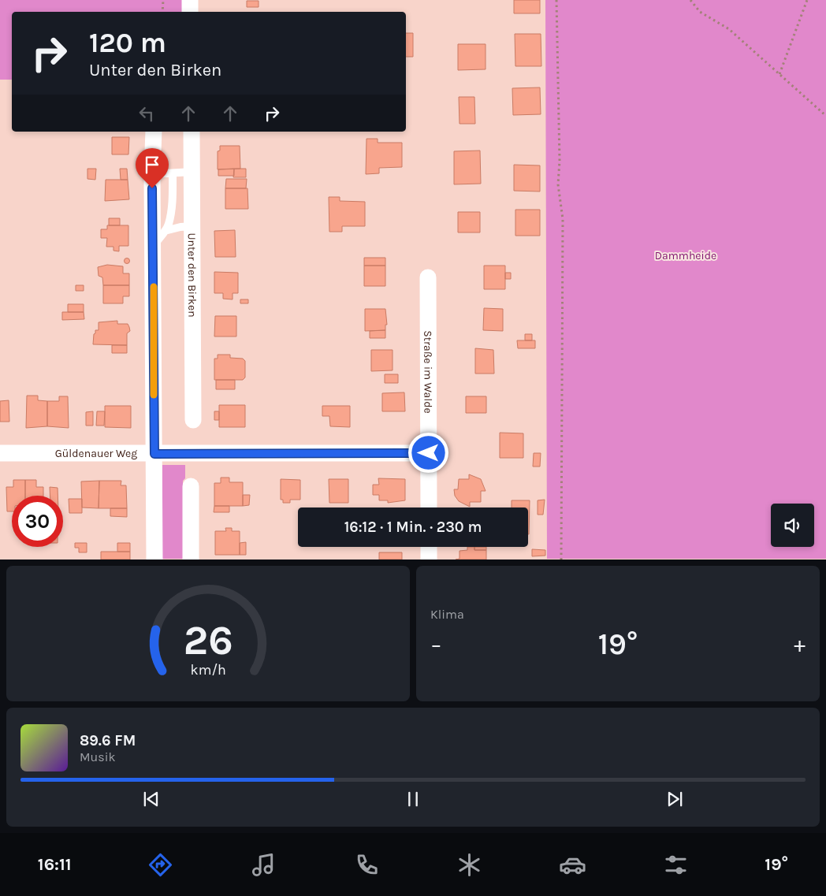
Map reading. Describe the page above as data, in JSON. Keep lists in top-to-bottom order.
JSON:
{
  "streets": {
    "street": ["Unter den Birken", "Straße im Walde", "Güldenauer Weg"]
  },
  "crossings": [
    ["Straße im Walde", "Güldenauer Weg"]
  ],
  "parks": ["Dammheide"],
  "page": {
    "turn": ["120 m", "Unter den Birken"],
    "limit": "30",
    "trip": "16:12 · 1 Min. · 230 m",
    "tile": "Klima",
    "heat": ["−", "19°", "+"],
    "song": ["89.6 FM", "Musik"],
    "tabs": ["16:11", "19°"],
    "gauge": ["26", "km/h"]
  }
}
